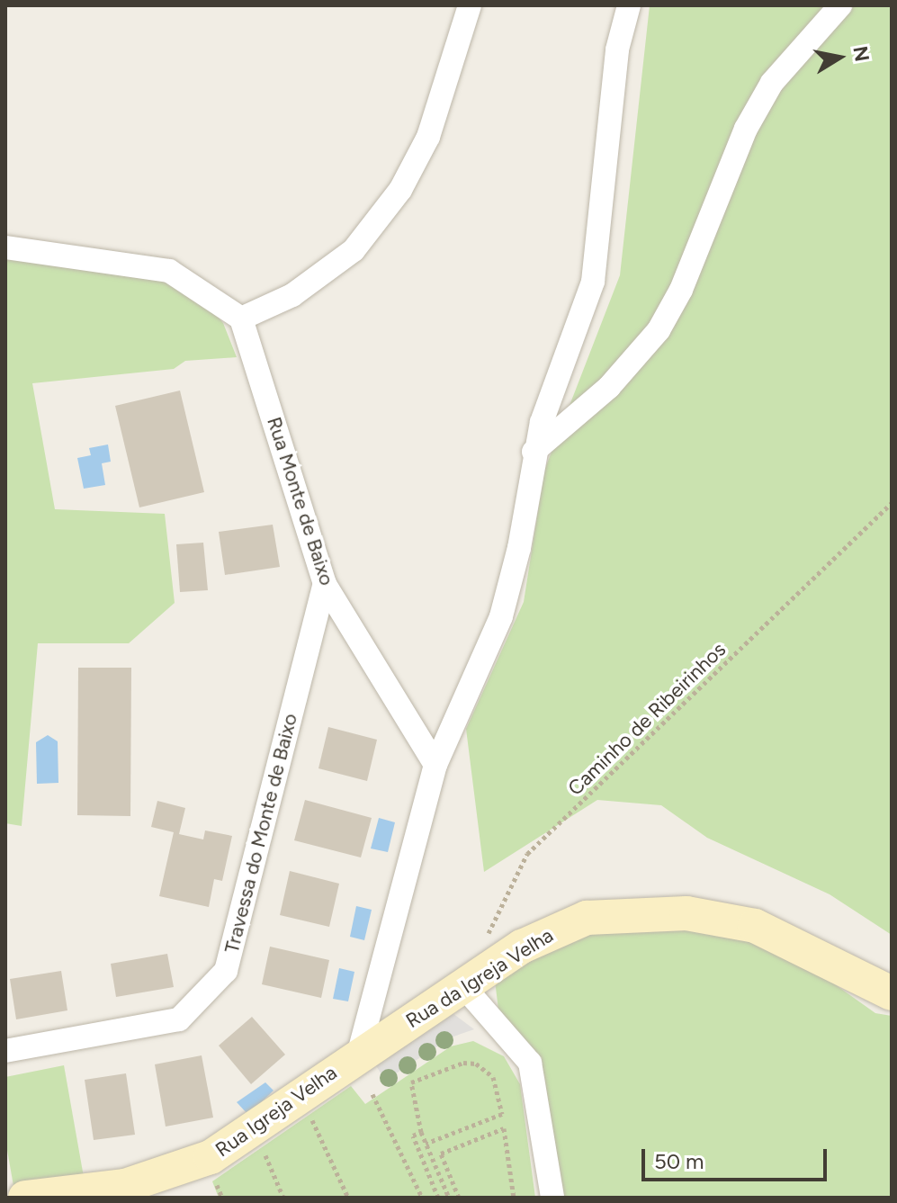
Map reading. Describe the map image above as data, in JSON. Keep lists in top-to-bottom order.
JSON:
{
  "streets": {
    "street": [
      "Rua Monte de Baixo",
      "Travessa do Monte de Baixo",
      "Rua da Igreja Velha",
      "Rua Igreja Velha"
    ],
    "path": ["Caminho de Ribeirinhos"]
  },
  "crossings": [
    ["Rua Monte de Baixo", "Travessa do Monte de Baixo"],
    ["Rua da Igreja Velha", "Rua Igreja Velha"]
  ],
  "scale_bar": "50 m",
  "north": "right"
}
